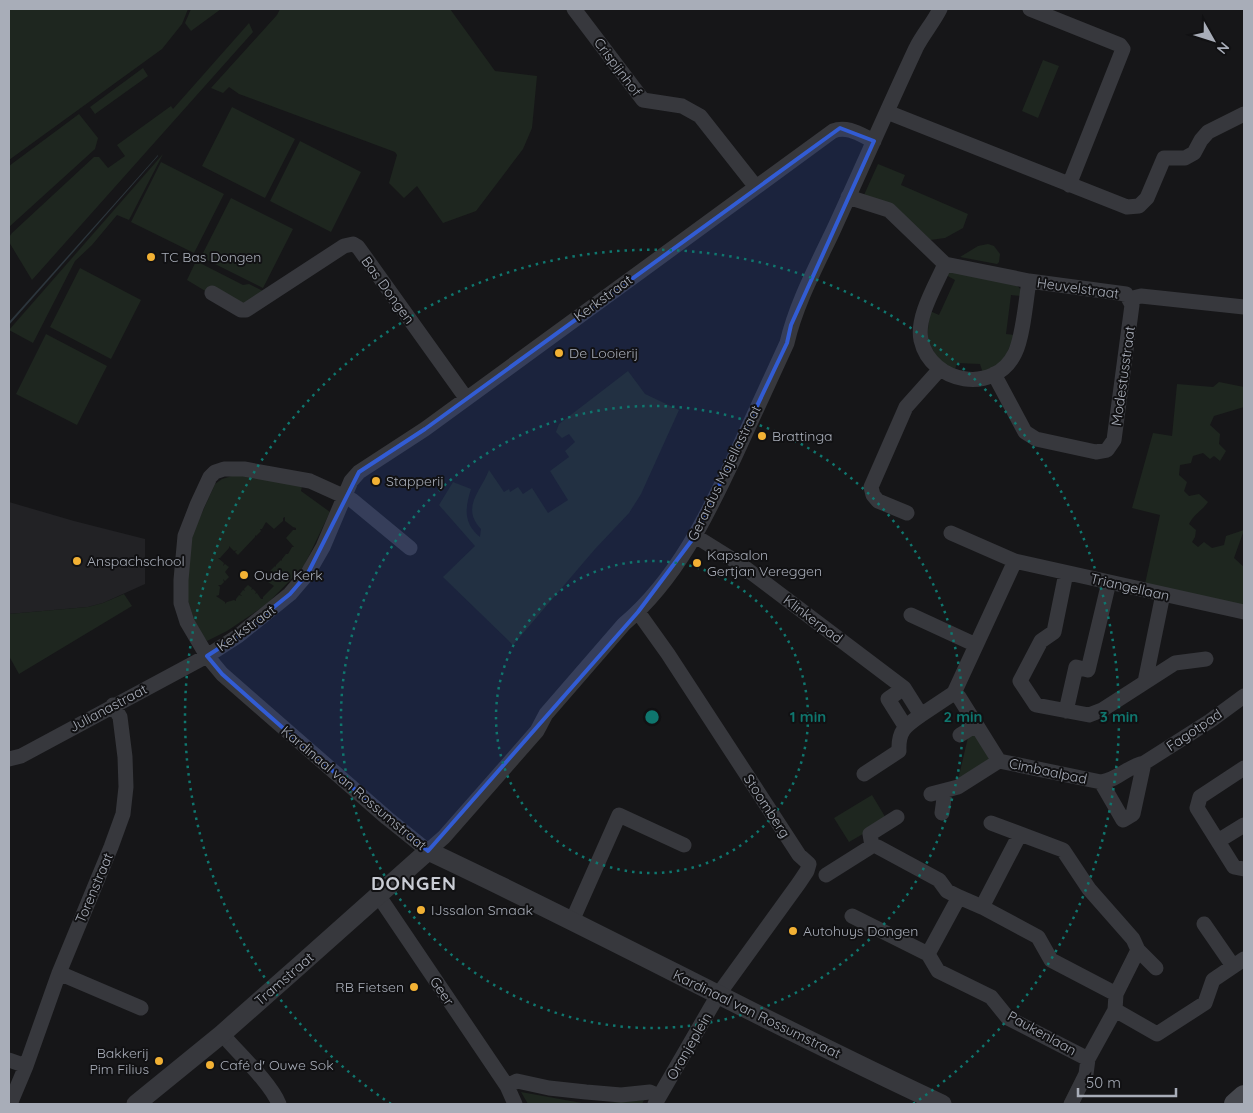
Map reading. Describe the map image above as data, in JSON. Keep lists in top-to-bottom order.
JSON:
{
  "streets": {
    "street": [
      "Crispijnhof",
      "Heuvelstraat",
      "Bas Dongen",
      "Kerkstraat",
      "Modestusstraat",
      "Gerardus Majellastraat",
      "Triangellaan",
      "Klinkerpad",
      "Julianastraat",
      "Fagotpad",
      "Cimbaalpad",
      "Kardinaal van Rossumstraat",
      "Stoomberg",
      "Torenstraat",
      "Tramstraat",
      "Geer",
      "Paukenlaan",
      "Oranjeplein"
    ]
  },
  "crossings": [
    ["Crispijnhof", "Kerkstraat"],
    ["Heuvelstraat", "Modestusstraat"],
    ["Bas Dongen", "Kerkstraat"],
    ["Kerkstraat", "Julianastraat"],
    ["Kerkstraat", "Kardinaal van Rossumstraat"],
    ["Gerardus Majellastraat", "Klinkerpad"],
    ["Gerardus Majellastraat", "Kardinaal van Rossumstraat"],
    ["Gerardus Majellastraat", "Stoomberg"],
    ["Gerardus Majellastraat", "Tramstraat"],
    ["Julianastraat", "Kardinaal van Rossumstraat"],
    ["Julianastraat", "Torenstraat"],
    ["Fagotpad", "Cimbaalpad"],
    ["Kardinaal van Rossumstraat", "Stoomberg"],
    ["Kardinaal van Rossumstraat", "Tramstraat"],
    ["Kardinaal van Rossumstraat", "Oranjeplein"],
    ["Stoomberg", "Oranjeplein"],
    ["Tramstraat", "Geer"],
    ["Geer", "Oranjeplein"]
  ],
  "districts": ["DONGEN"],
  "places": [
    "TC Bas Dongen",
    "De Looierij",
    "Brattinga",
    "Stapperij",
    "Anspachschool",
    "Kapsalon Gertjan Vereggen",
    "Oude Kerk",
    "IJssalon Smaak",
    "Autohuys Dongen",
    "RB Fietsen",
    "Bakkerij Pim Filius",
    "Café d' Ouwe Sok"
  ],
  "scale_bar": "50 m",
  "north": "bottom right",
  "rings": ["1 min", "2 min", "3 min"]
}
